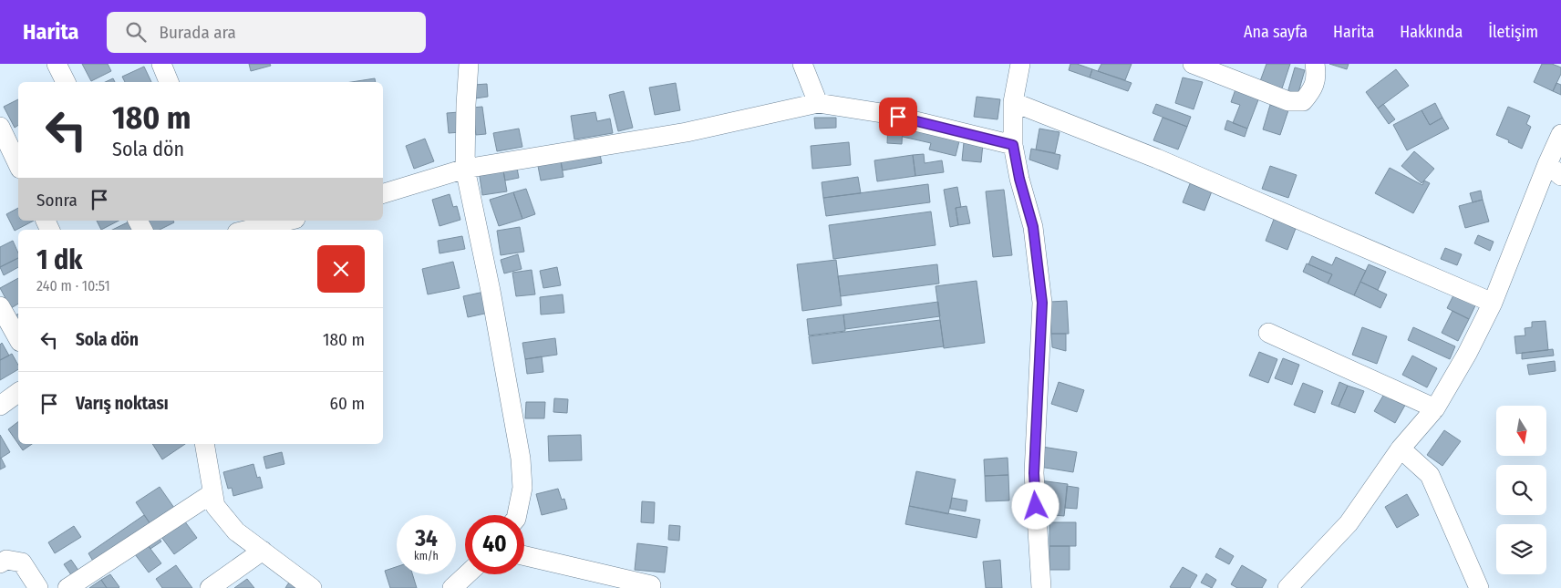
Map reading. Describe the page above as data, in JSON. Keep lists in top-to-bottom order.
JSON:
{
  "north": "bottom",
  "page": {
    "header": "Harita",
    "search": "Burada ara",
    "nav": [
      "Ana sayfa",
      "Harita",
      "Hakkında",
      "İletişim"
    ],
    "turn": ["180 m", "Sola dön"],
    "then": "Sonra",
    "heading": ["1 dk", "240 m · 10:51"],
    "list": [
      {
        "name": "Sola dön",
        "value": "180 m"
      },
      {
        "name": "Varış noktası",
        "value": "60 m"
      }
    ],
    "speed": "34 km/h",
    "limit": "40"
  }
}
